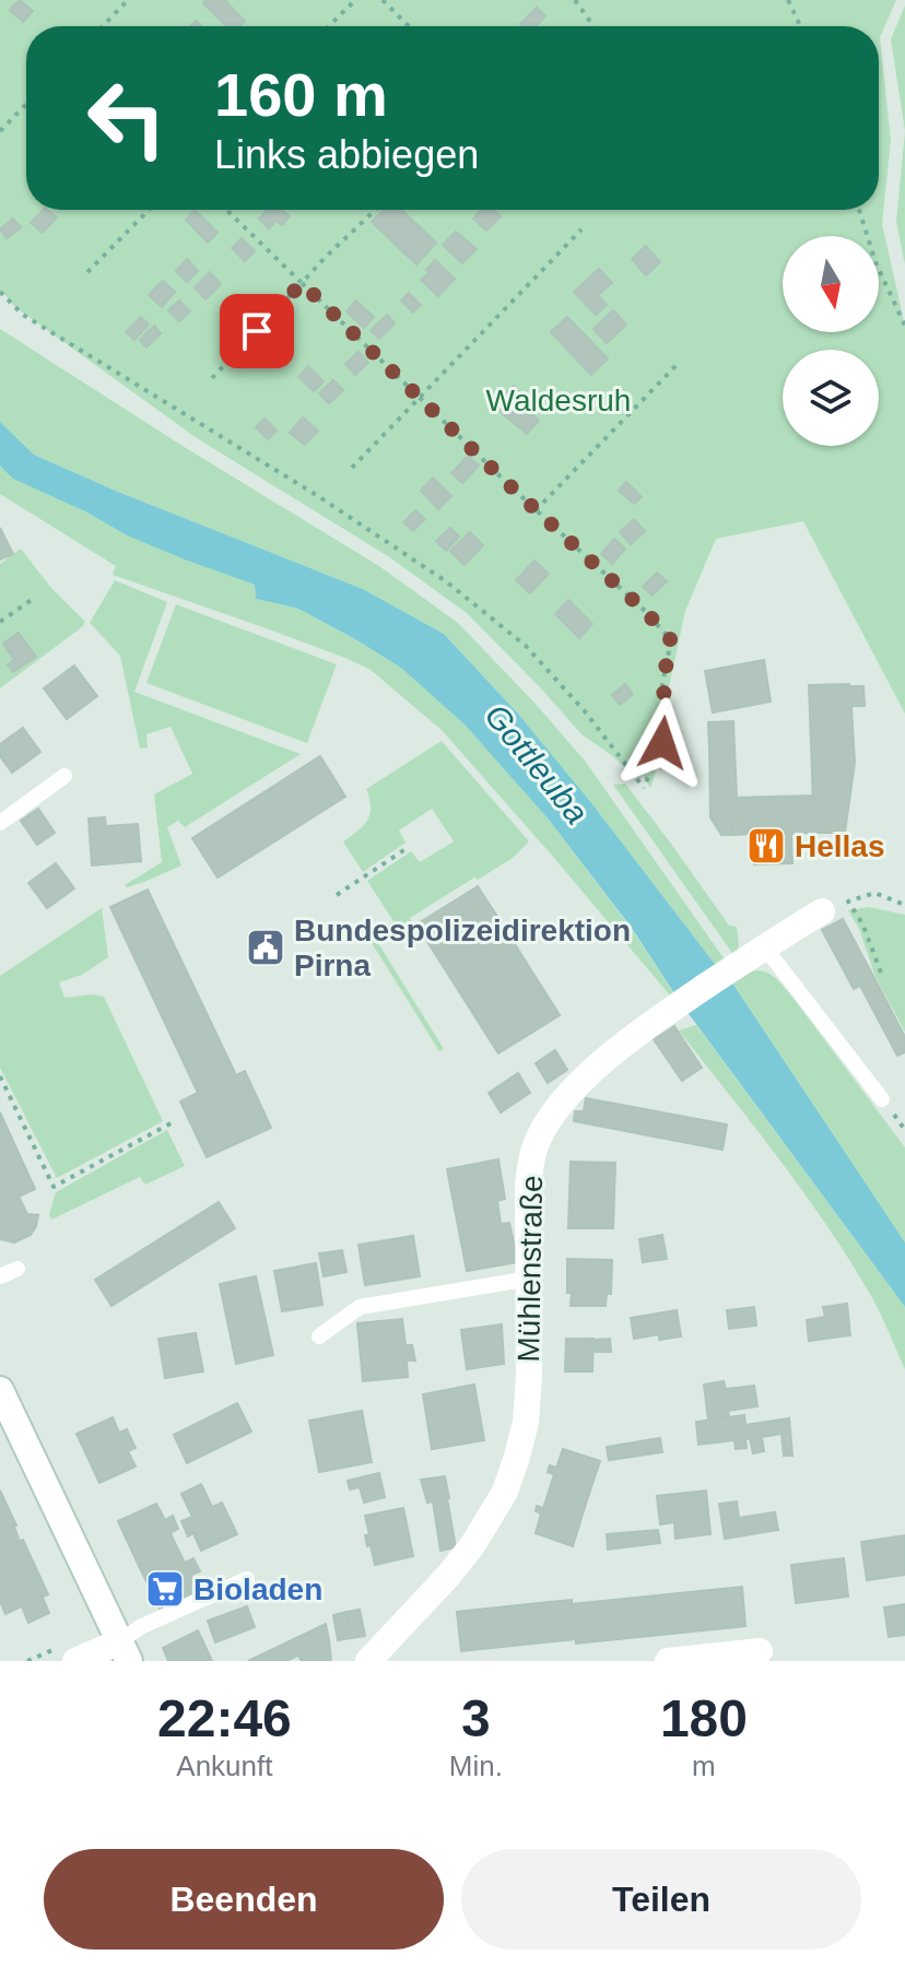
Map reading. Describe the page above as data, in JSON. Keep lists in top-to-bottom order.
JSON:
{
  "streets": {
    "street": ["Mühlenstraße"]
  },
  "water": ["Gottleuba"],
  "parks": ["Waldesruh"],
  "places": {
    "restaurant": ["Hellas"],
    "public building": ["Bundespolizeidirektion Pirna"],
    "supermarket": ["Bioladen"]
  },
  "north": "bottom",
  "page": {
    "turn": ["160 m", "Links abbiegen"],
    "eta": [
      "22:46",
      "Ankunft",
      "3",
      "Min.",
      "180",
      "m"
    ],
    "buttons": ["Beenden", "Teilen"]
  }
}
